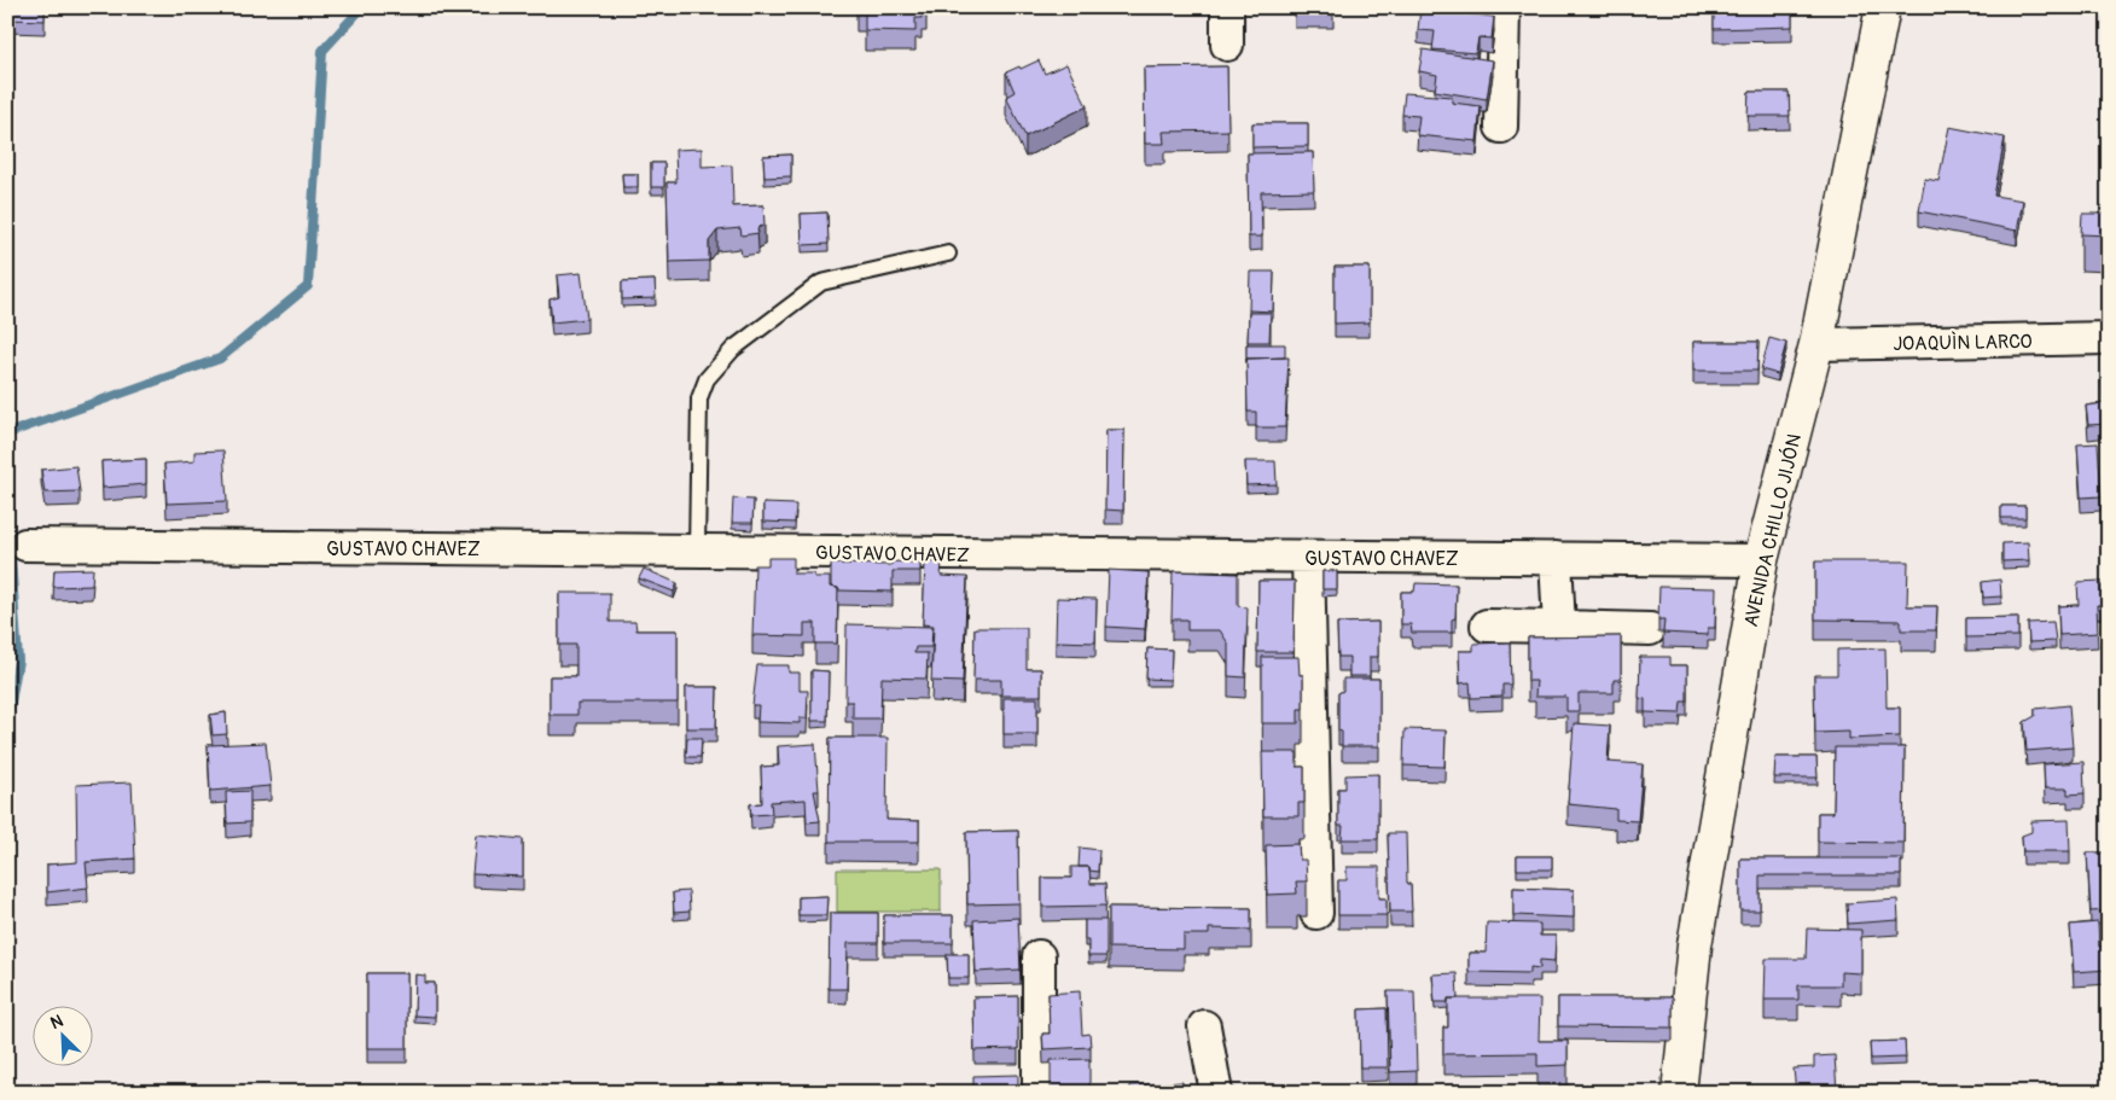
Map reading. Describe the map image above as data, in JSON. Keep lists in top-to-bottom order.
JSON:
{
  "streets": {
    "street": ["JOAQUÌN LARCO", "AVENIDA CHILLO JIJÓN", "GUSTAVO CHAVEZ"]
  },
  "crossings": [
    ["JOAQUÌN LARCO", "AVENIDA CHILLO JIJÓN"],
    ["AVENIDA CHILLO JIJÓN", "GUSTAVO CHAVEZ"]
  ],
  "north": "top left"
}
